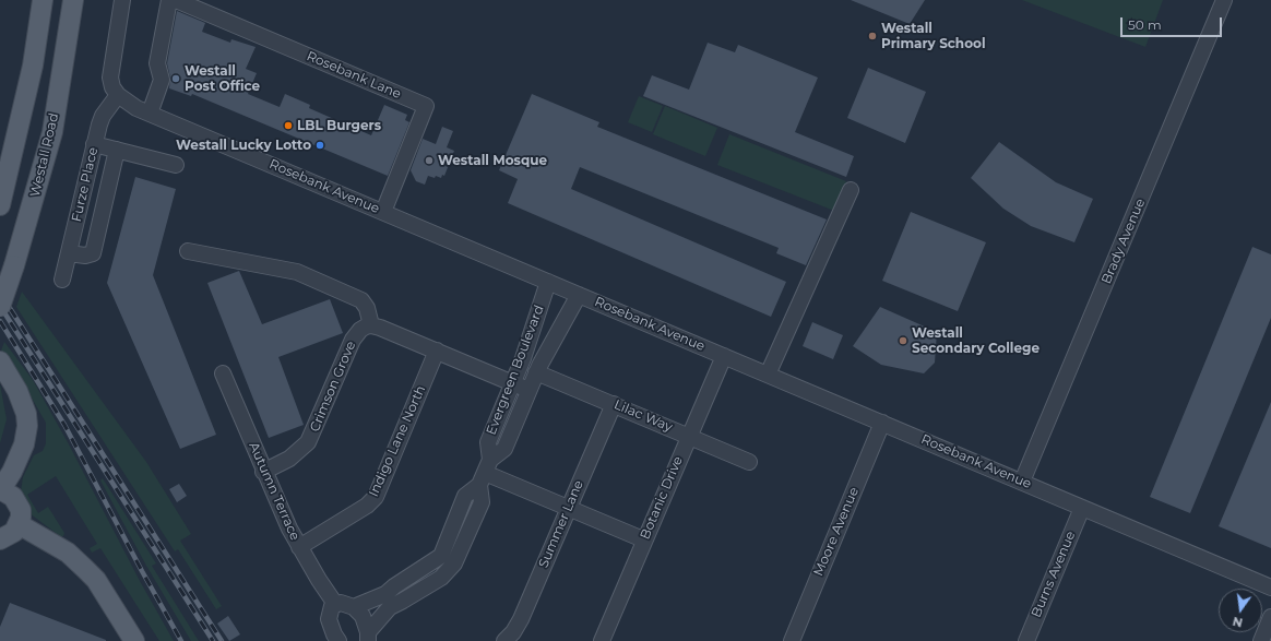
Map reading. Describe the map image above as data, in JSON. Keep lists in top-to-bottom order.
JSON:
{
  "streets": {
    "main road": ["Westall Road"],
    "street": [
      "Rosebank Lane",
      "Furze Place",
      "Rosebank Avenue",
      "Brady Avenue",
      "Evergreen Boulevard",
      "Crimson Grove",
      "Lilac Way",
      "Indigo Lane North",
      "Autumn Terrace",
      "Botanic Drive",
      "Summer Lane",
      "Moore Avenue",
      "Burns Avenue"
    ]
  },
  "crossings": [
    ["Rosebank Lane", "Rosebank Avenue"],
    ["Furze Place", "Rosebank Avenue"],
    ["Rosebank Avenue", "Brady Avenue"],
    ["Rosebank Avenue", "Evergreen Boulevard"],
    ["Rosebank Avenue", "Botanic Drive"],
    ["Rosebank Avenue", "Moore Avenue"],
    ["Rosebank Avenue", "Burns Avenue"],
    ["Evergreen Boulevard", "Lilac Way"],
    ["Crimson Grove", "Autumn Terrace"],
    ["Lilac Way", "Botanic Drive"],
    ["Lilac Way", "Summer Lane"],
    ["Indigo Lane North", "Autumn Terrace"]
  ],
  "places": [
    "Westall Primary School",
    "Westall Post Office",
    "LBL Burgers",
    "Westall Lucky Lotto",
    "Westall Mosque",
    "Westall Secondary College"
  ],
  "scale_bar": "50 m",
  "north": "bottom"
}
